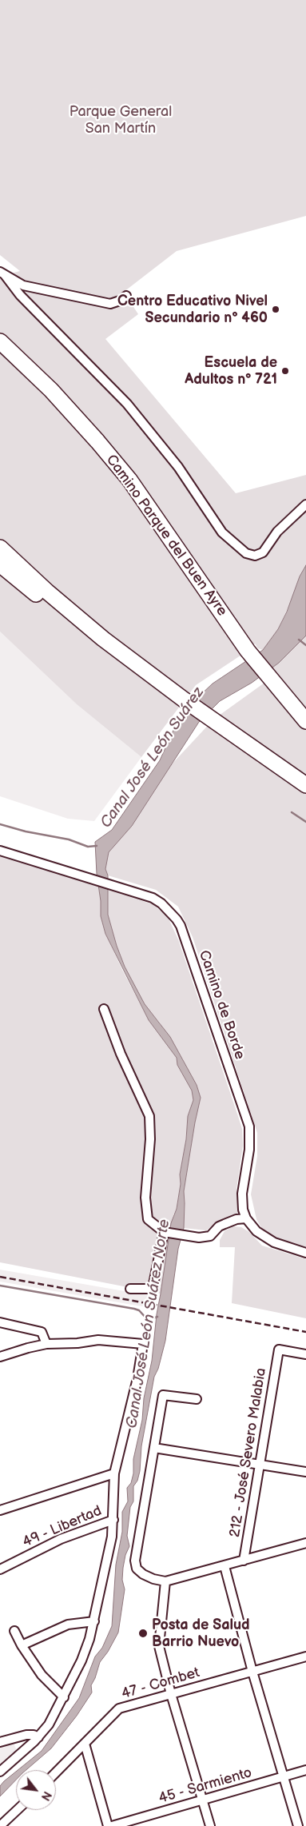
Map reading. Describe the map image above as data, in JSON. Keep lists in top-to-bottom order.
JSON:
{
  "streets": {
    "highway": ["Camino Parque del Buen Ayre"],
    "street": [
      "Camino de Borde",
      "212 - José Severo Malabia",
      "49 - Libertad",
      "47 - Combet",
      "45 - Sarmiento"
    ]
  },
  "water": ["Canal José León Suárez", "Canal José León Suárez Norte"],
  "parks": ["Parque General San Martín"],
  "places": ["Centro Educativo Nivel Secundario nº 460", "Escuela de Adultos nº 721", "Posta de Salud Barrio Nuevo"],
  "north": "bottom right"
}
